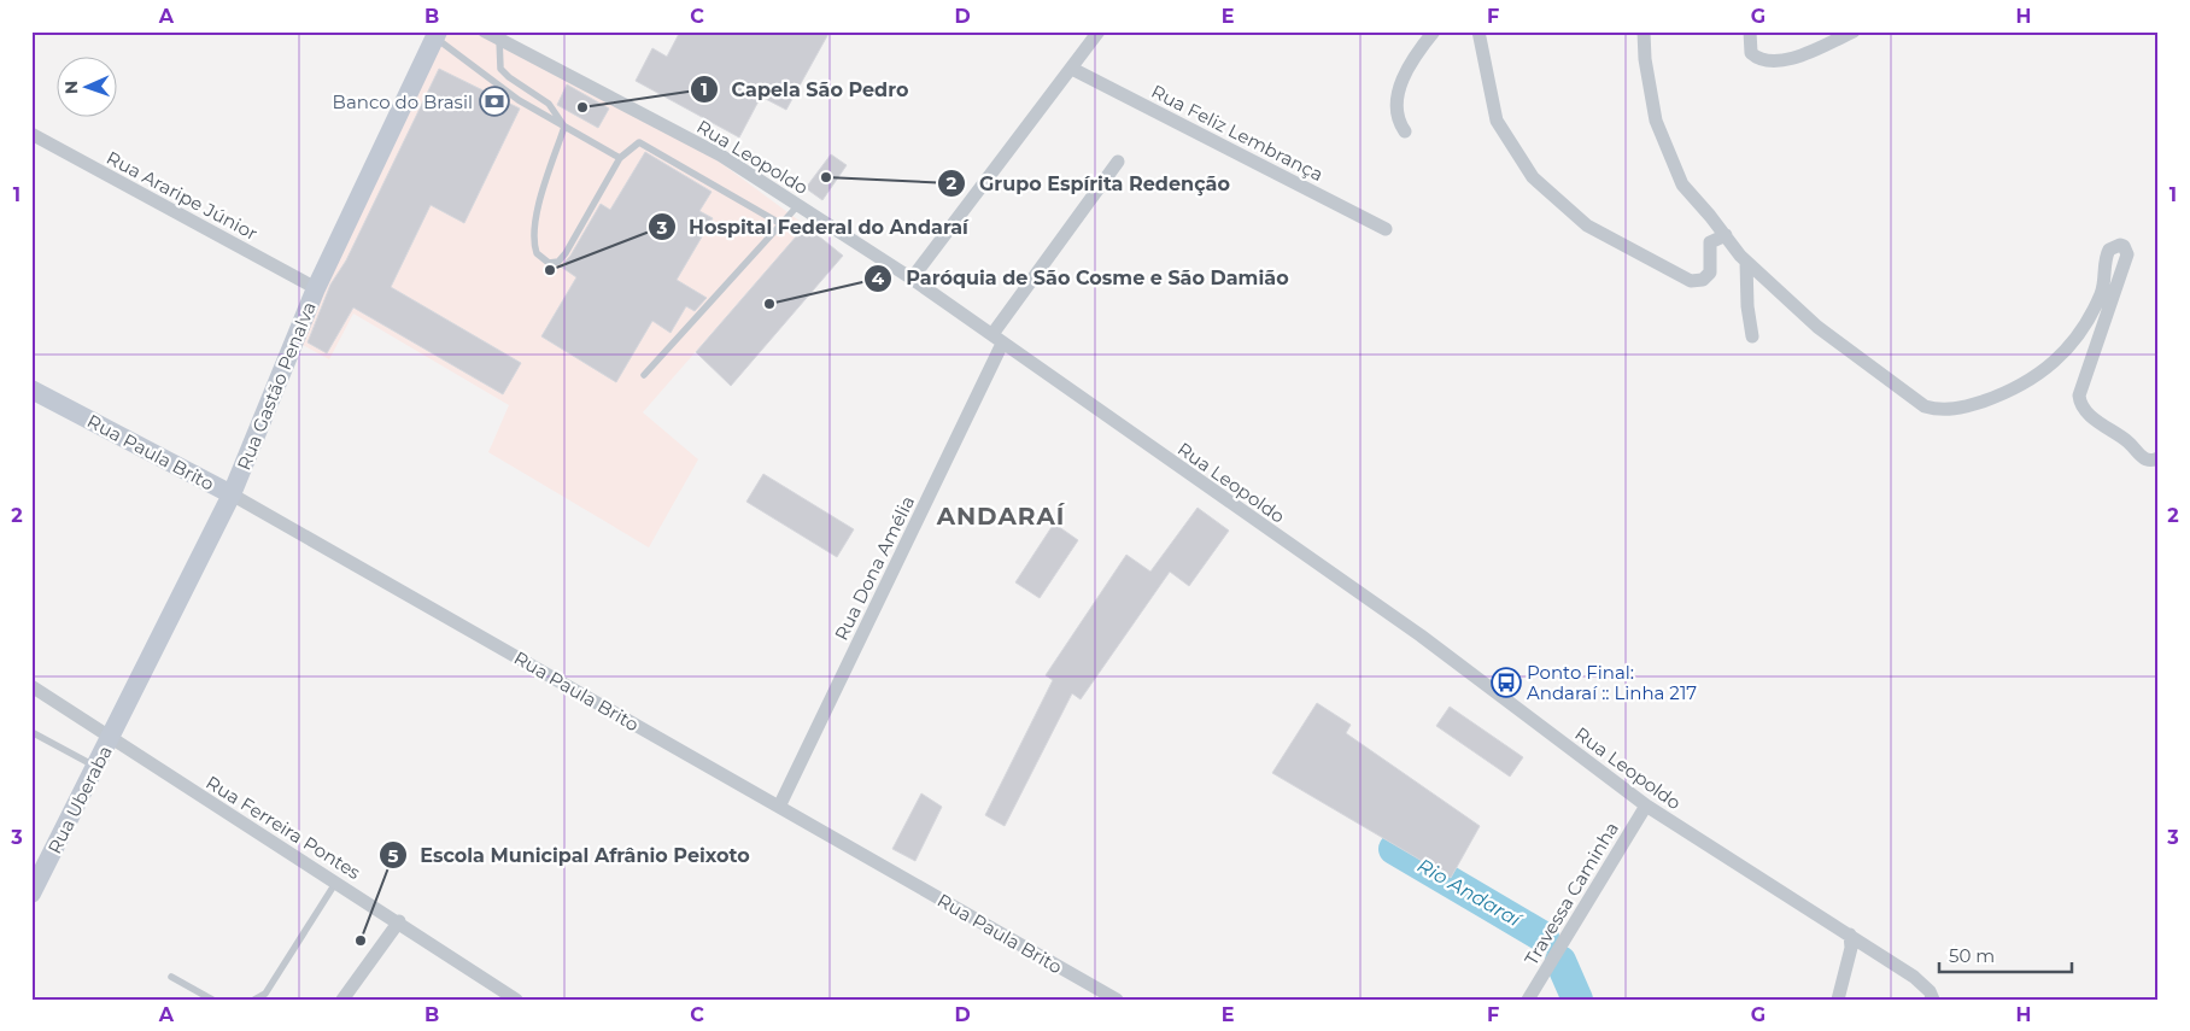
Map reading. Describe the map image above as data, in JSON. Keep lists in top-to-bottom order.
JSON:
{
  "streets": {
    "main road": ["Rua Gastão Penalva", "Rua Paula Brito", "Rua Uberaba"],
    "street": [
      "Rua Feliz Lembrança",
      "Rua Leopoldo",
      "Rua Araripe Júnior",
      "Rua Dona Amélia",
      "Rua Ferreira Pontes",
      "Travessa Caminha"
    ]
  },
  "crossings": [
    ["Rua Leopoldo", "Rua Dona Amélia"],
    ["Rua Leopoldo", "Travessa Caminha"],
    ["Rua Araripe Júnior", "Rua Gastão Penalva"],
    ["Rua Gastão Penalva", "Rua Paula Brito"],
    ["Rua Gastão Penalva", "Rua Uberaba"],
    ["Rua Gastão Penalva", "Rua Ferreira Pontes"],
    ["Rua Paula Brito", "Rua Dona Amélia"],
    ["Rua Uberaba", "Rua Ferreira Pontes"]
  ],
  "districts": ["ANDARAÍ"],
  "water": ["Rio Andaraí"],
  "places": {
    "bank": ["Banco do Brasil"],
    "other": [
      "Capela São Pedro",
      "Grupo Espírita Redenção",
      "Hospital Federal do Andaraí",
      "Paróquia de São Cosme e São Damião",
      "Escola Municipal Afrânio Peixoto"
    ],
    "bus stop": ["Ponto Final: Andaraí :: Linha 217"]
  },
  "scale_bar": "50 m",
  "north": "left",
  "grid": {
    "columns": [
      "A",
      "B",
      "C",
      "D",
      "E",
      "F",
      "G",
      "H"
    ],
    "rows": ["1", "2", "3"]
  }
}
